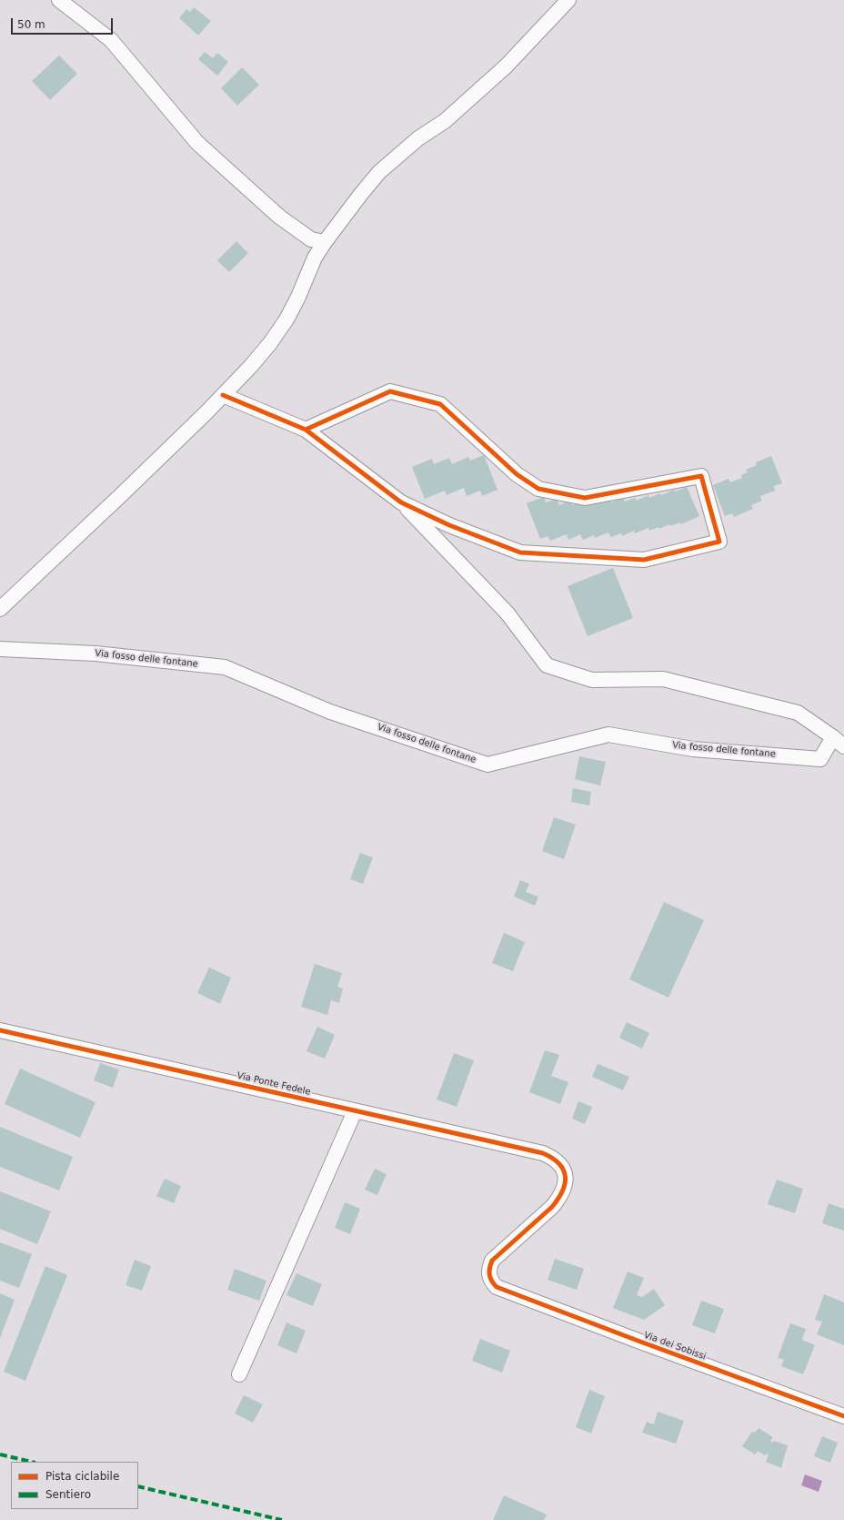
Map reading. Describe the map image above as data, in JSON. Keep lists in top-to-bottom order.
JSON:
{
  "streets": {
    "street": ["Via fosso delle fontane", "Via Ponte Fedele", "Via dei Sobissi"]
  },
  "crossings": [
    ["Via Ponte Fedele", "Via dei Sobissi"]
  ],
  "legend": ["Pista ciclabile", "Sentiero"],
  "scale_bar": "50 m"
}
